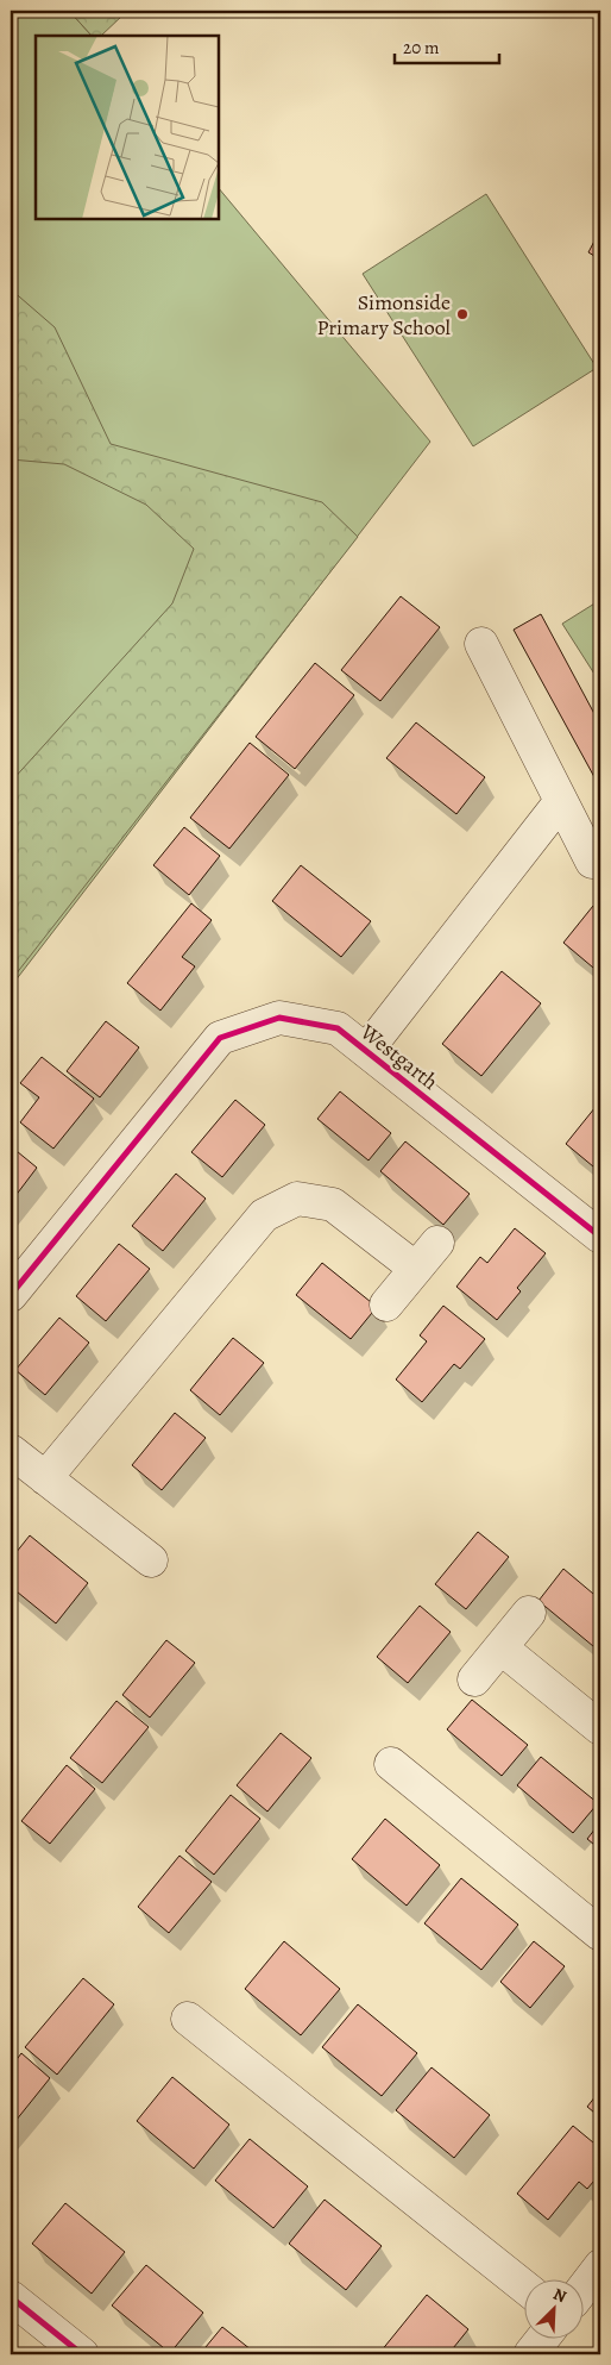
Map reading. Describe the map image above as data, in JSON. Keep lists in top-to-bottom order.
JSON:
{
  "streets": {
    "street": ["Westgarth"]
  },
  "places": ["Simonside Primary School"],
  "scale_bar": "20 m",
  "north": "top right"
}
